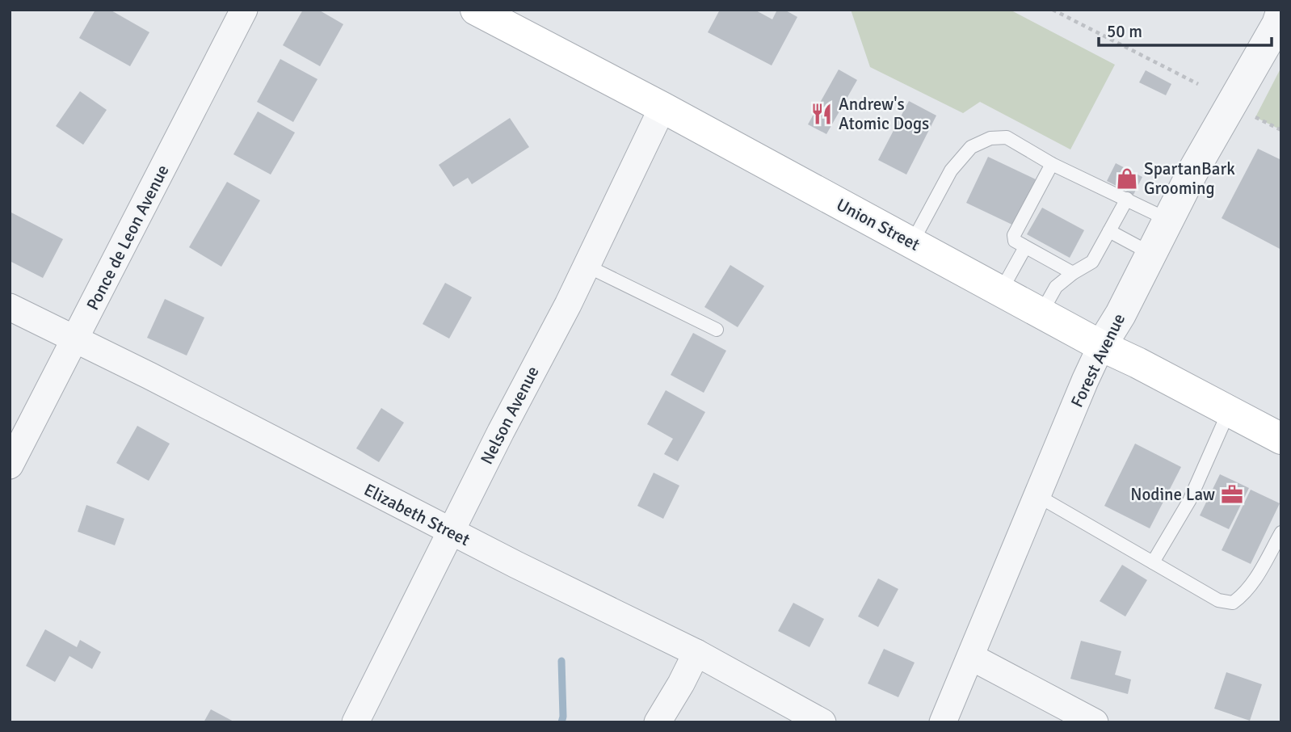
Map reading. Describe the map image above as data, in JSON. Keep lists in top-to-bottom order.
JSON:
{
  "streets": {
    "main road": ["Union Street"],
    "street": [
      "Ponce de Leon Avenue",
      "Forest Avenue",
      "Nelson Avenue",
      "Elizabeth Street"
    ]
  },
  "crossings": [
    ["Union Street", "Forest Avenue"],
    ["Union Street", "Nelson Avenue"],
    ["Ponce de Leon Avenue", "Elizabeth Street"],
    ["Nelson Avenue", "Elizabeth Street"]
  ],
  "places": {
    "restaurant": ["Andrew's Atomic Dogs"],
    "shop": ["SpartanBark Grooming"],
    "office": ["Nodine Law"]
  },
  "scale_bar": "50 m"
}
